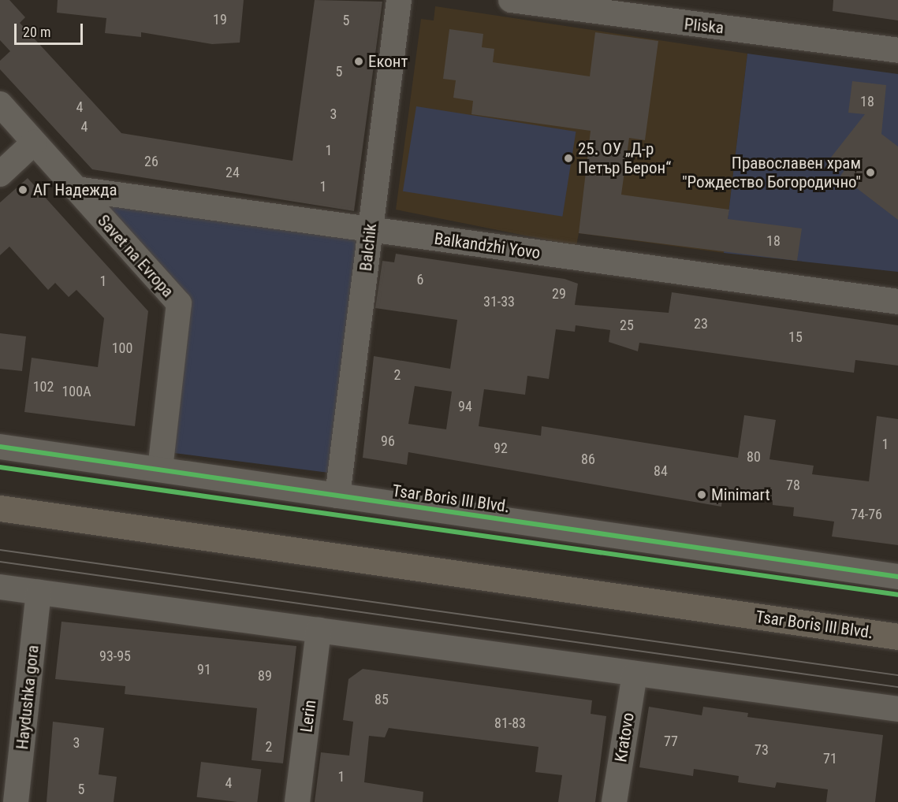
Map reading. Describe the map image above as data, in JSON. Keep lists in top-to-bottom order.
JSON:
{
  "streets": {
    "main road": ["Tsar Boris III Blvd."],
    "street": [
      "Pliska",
      "Balkandzhi Yovo",
      "Balchik",
      "Savet na Evropa",
      "Haydushka gora",
      "Lerin",
      "Kratovo"
    ]
  },
  "crossings": [
    ["Balkandzhi Yovo", "Balchik"],
    ["Balkandzhi Yovo", "Savet na Evropa"],
    ["Balchik", "Tsar Boris III Blvd."],
    ["Savet na Evropa", "Tsar Boris III Blvd."]
  ],
  "places": [
    "Еконт",
    "25. ОУ „Д-р Петър Берон“",
    "Православен храм \"Рождество Богородично\"",
    "АГ Надежда",
    "Minimart"
  ],
  "house_numbers": [
    "19",
    "5",
    "5",
    "18",
    "4",
    "3",
    "4",
    "1",
    "26",
    "24",
    "1",
    "18",
    "6",
    "1",
    "29",
    "31-33",
    "23",
    "25",
    "15",
    "100",
    "2",
    "102",
    "100А",
    "94",
    "96",
    "1",
    "92",
    "80",
    "86",
    "84",
    "78",
    "74-76",
    "93-95",
    "91",
    "89",
    "85",
    "81-83",
    "77",
    "3",
    "2",
    "73",
    "71",
    "1",
    "4",
    "5"
  ],
  "scale_bar": "20 m"
}
